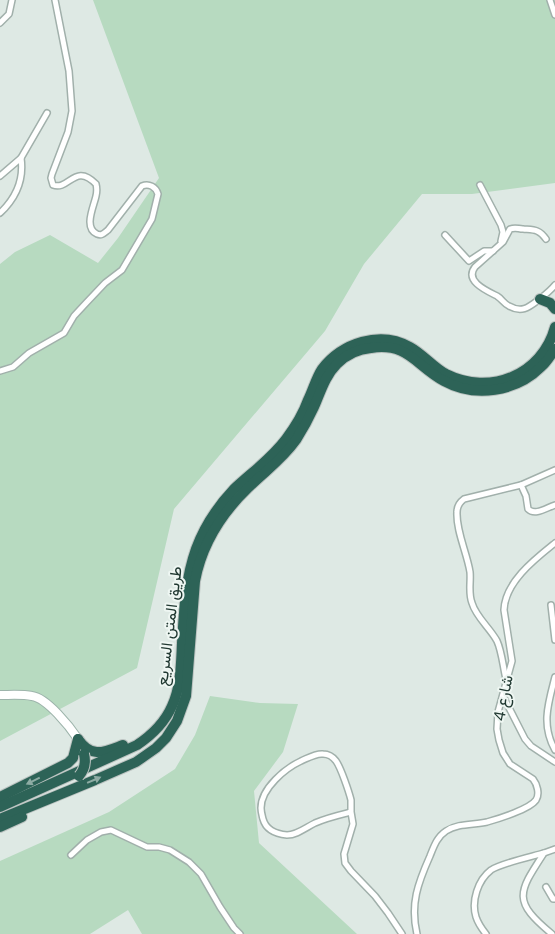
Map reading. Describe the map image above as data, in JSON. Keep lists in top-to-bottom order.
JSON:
{
  "streets": {
    "highway": ["طريق المتن السريع"],
    "street": ["شارع 4"]
  },
  "one_way": ["طريق المتن السريع"]
}
